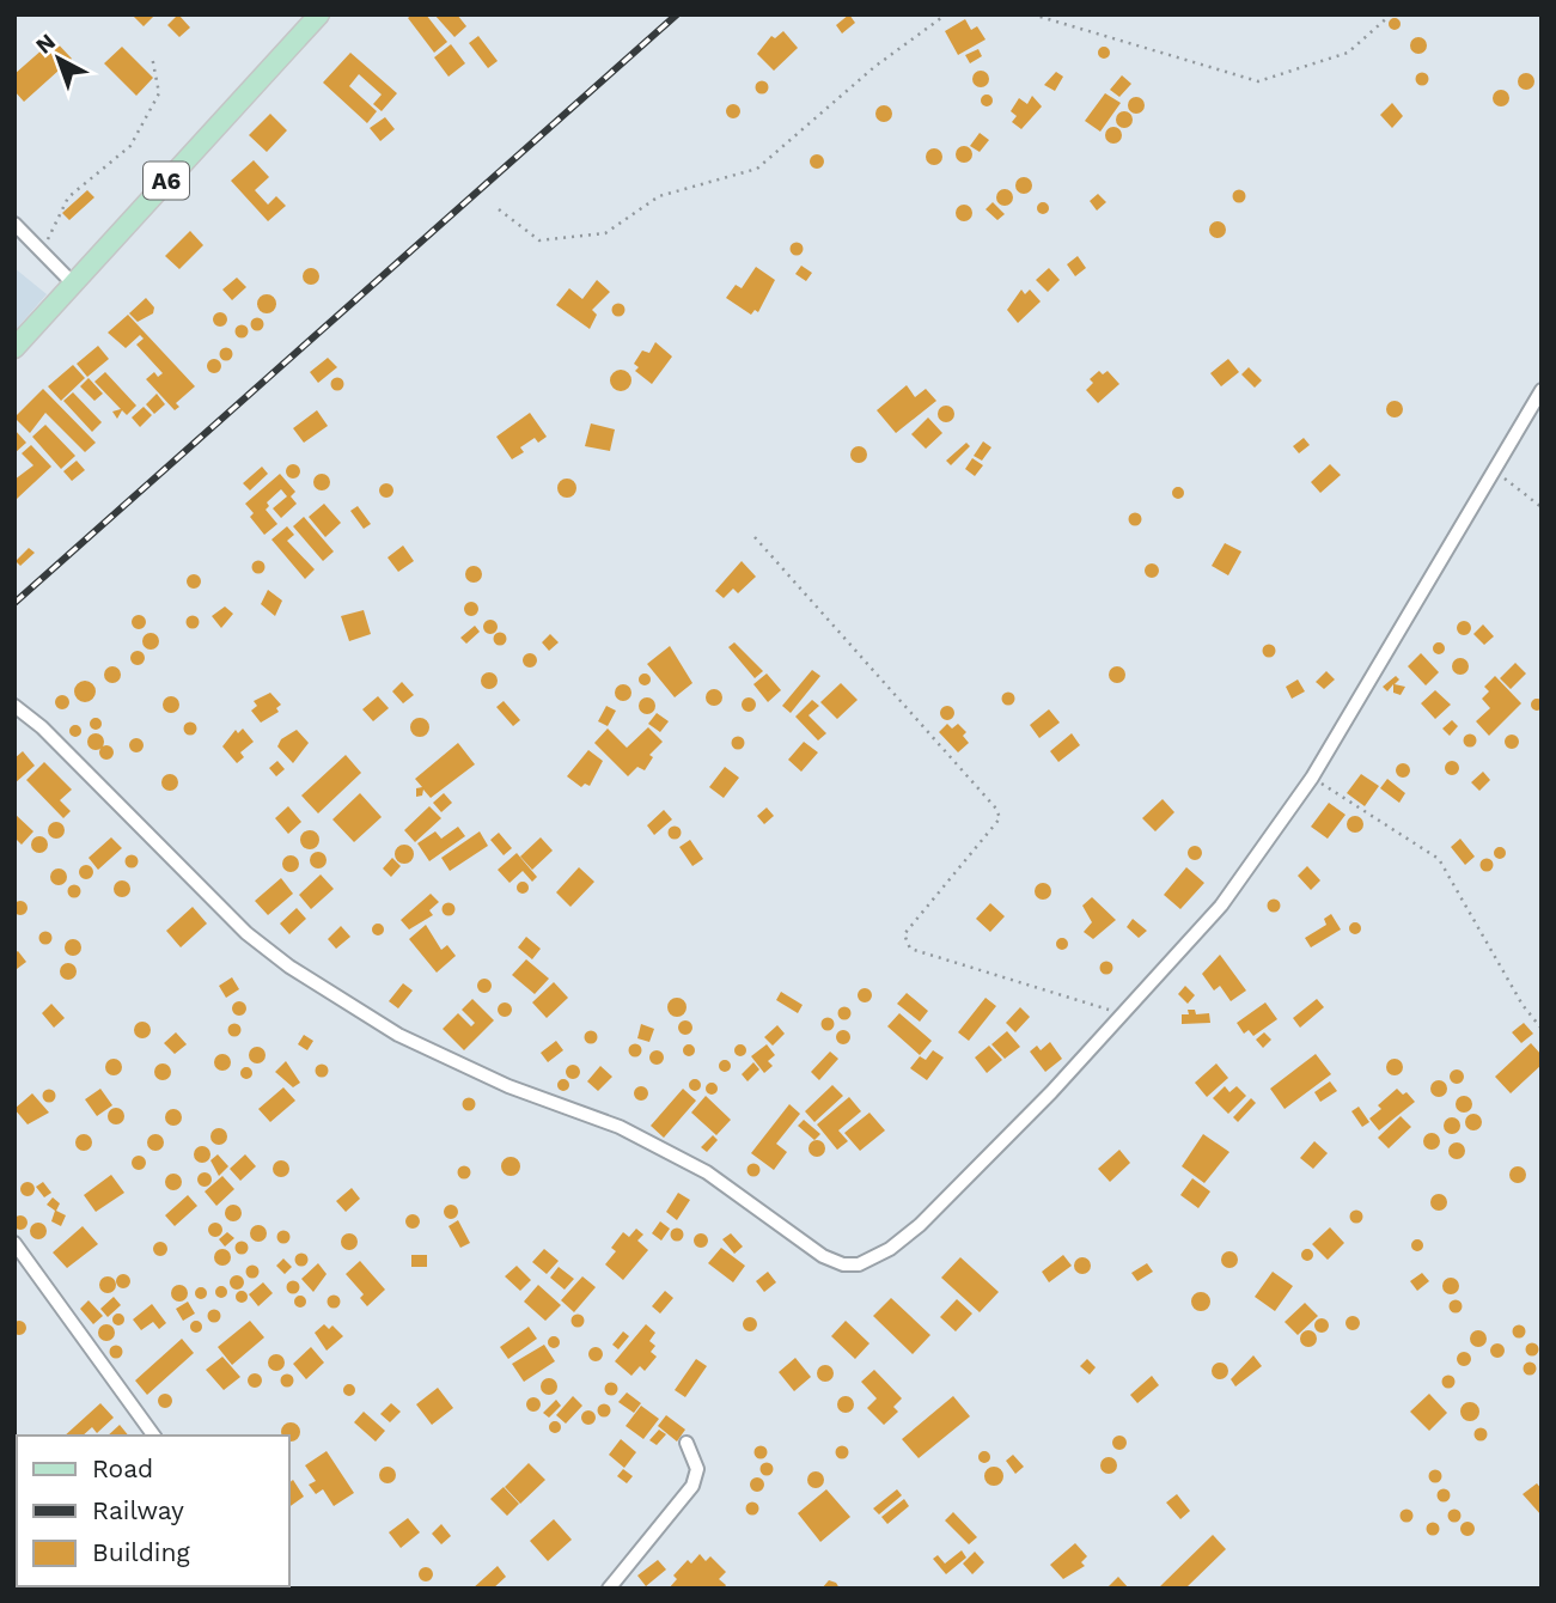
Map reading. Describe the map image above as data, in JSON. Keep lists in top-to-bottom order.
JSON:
{
  "streets": {
    "main road": ["A6"]
  },
  "legend": ["Road", "Railway", "Building"],
  "north": "top left"
}
